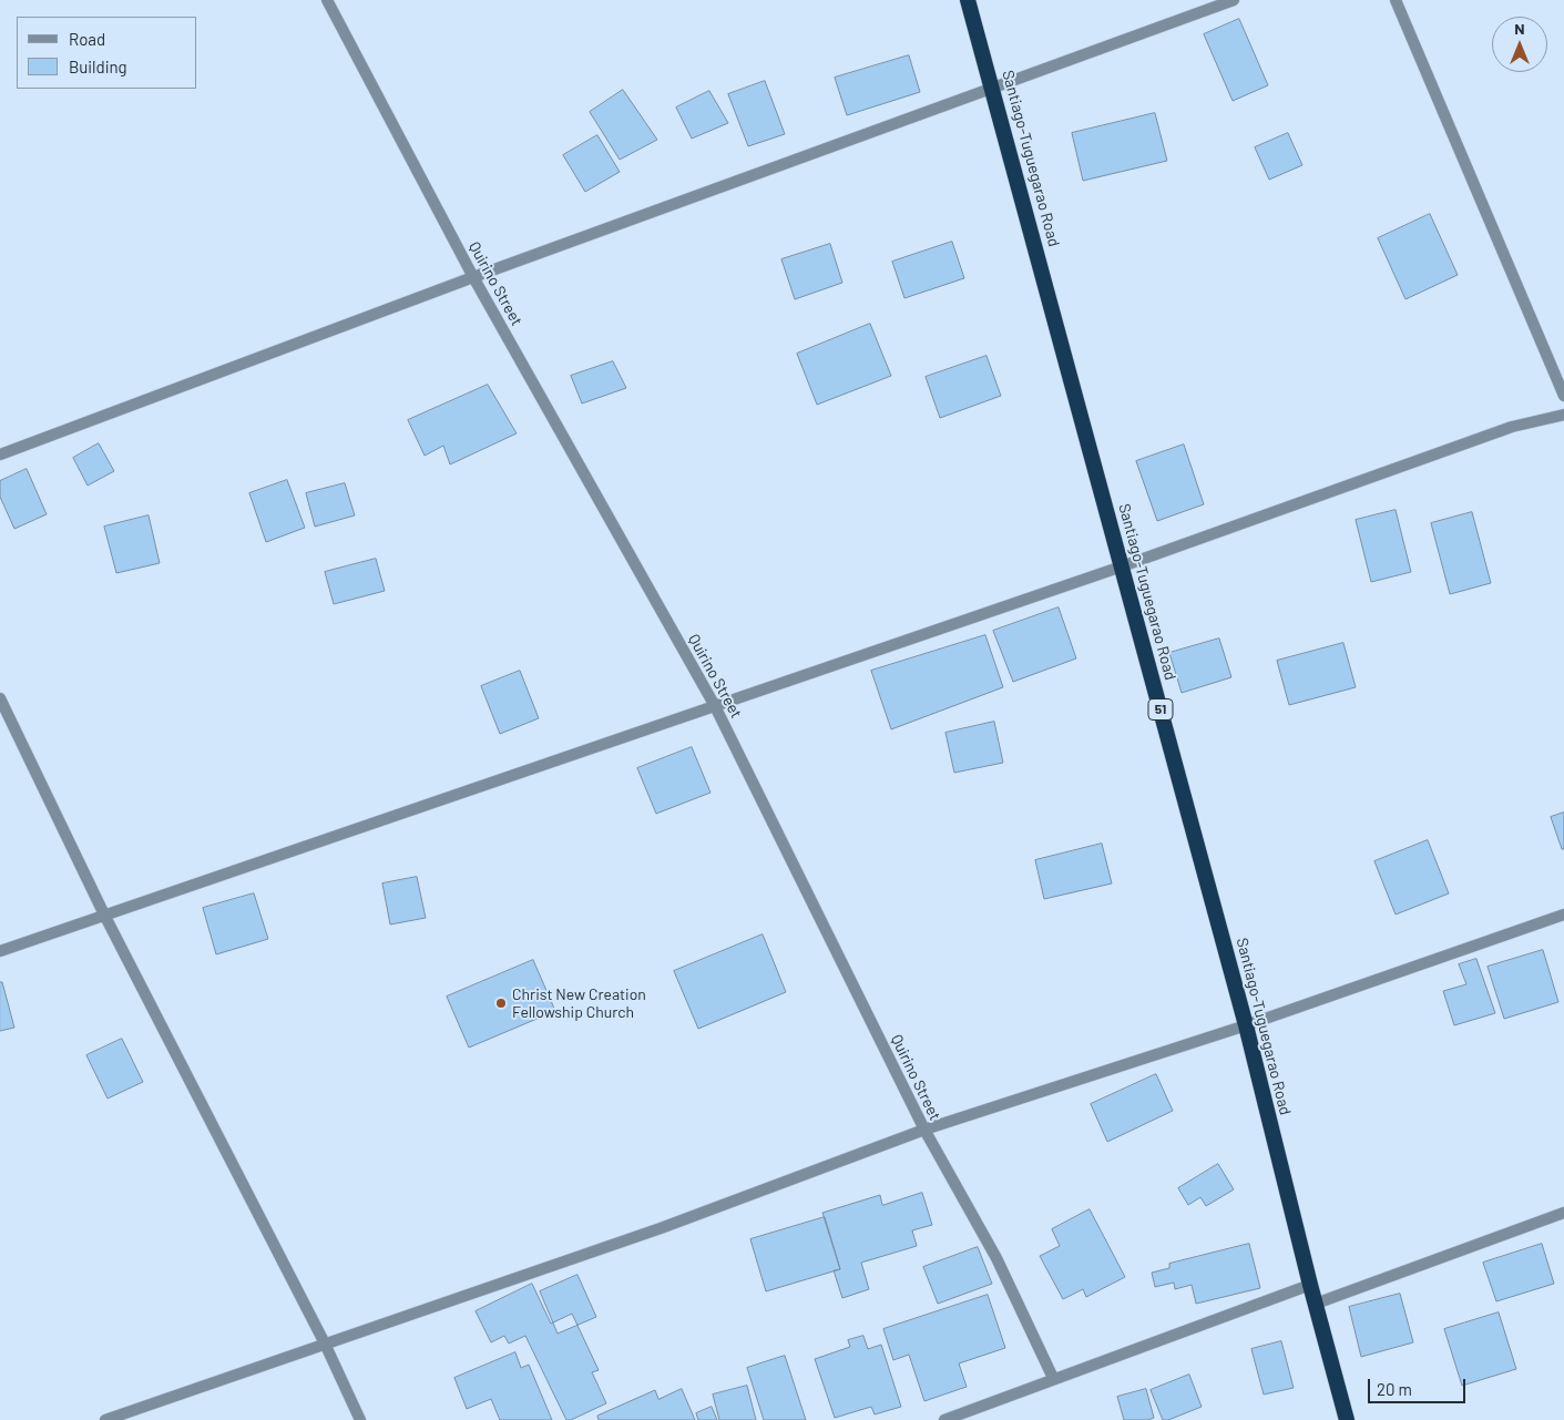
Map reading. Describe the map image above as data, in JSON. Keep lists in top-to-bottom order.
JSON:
{
  "streets": {
    "highway": ["Santiago-Tuguegarao Road", "51"],
    "street": ["Quirino Street"]
  },
  "places": ["Christ New Creation Fellowship Church"],
  "legend": ["Road", "Building"],
  "scale_bar": "20 m",
  "north": "top"
}
